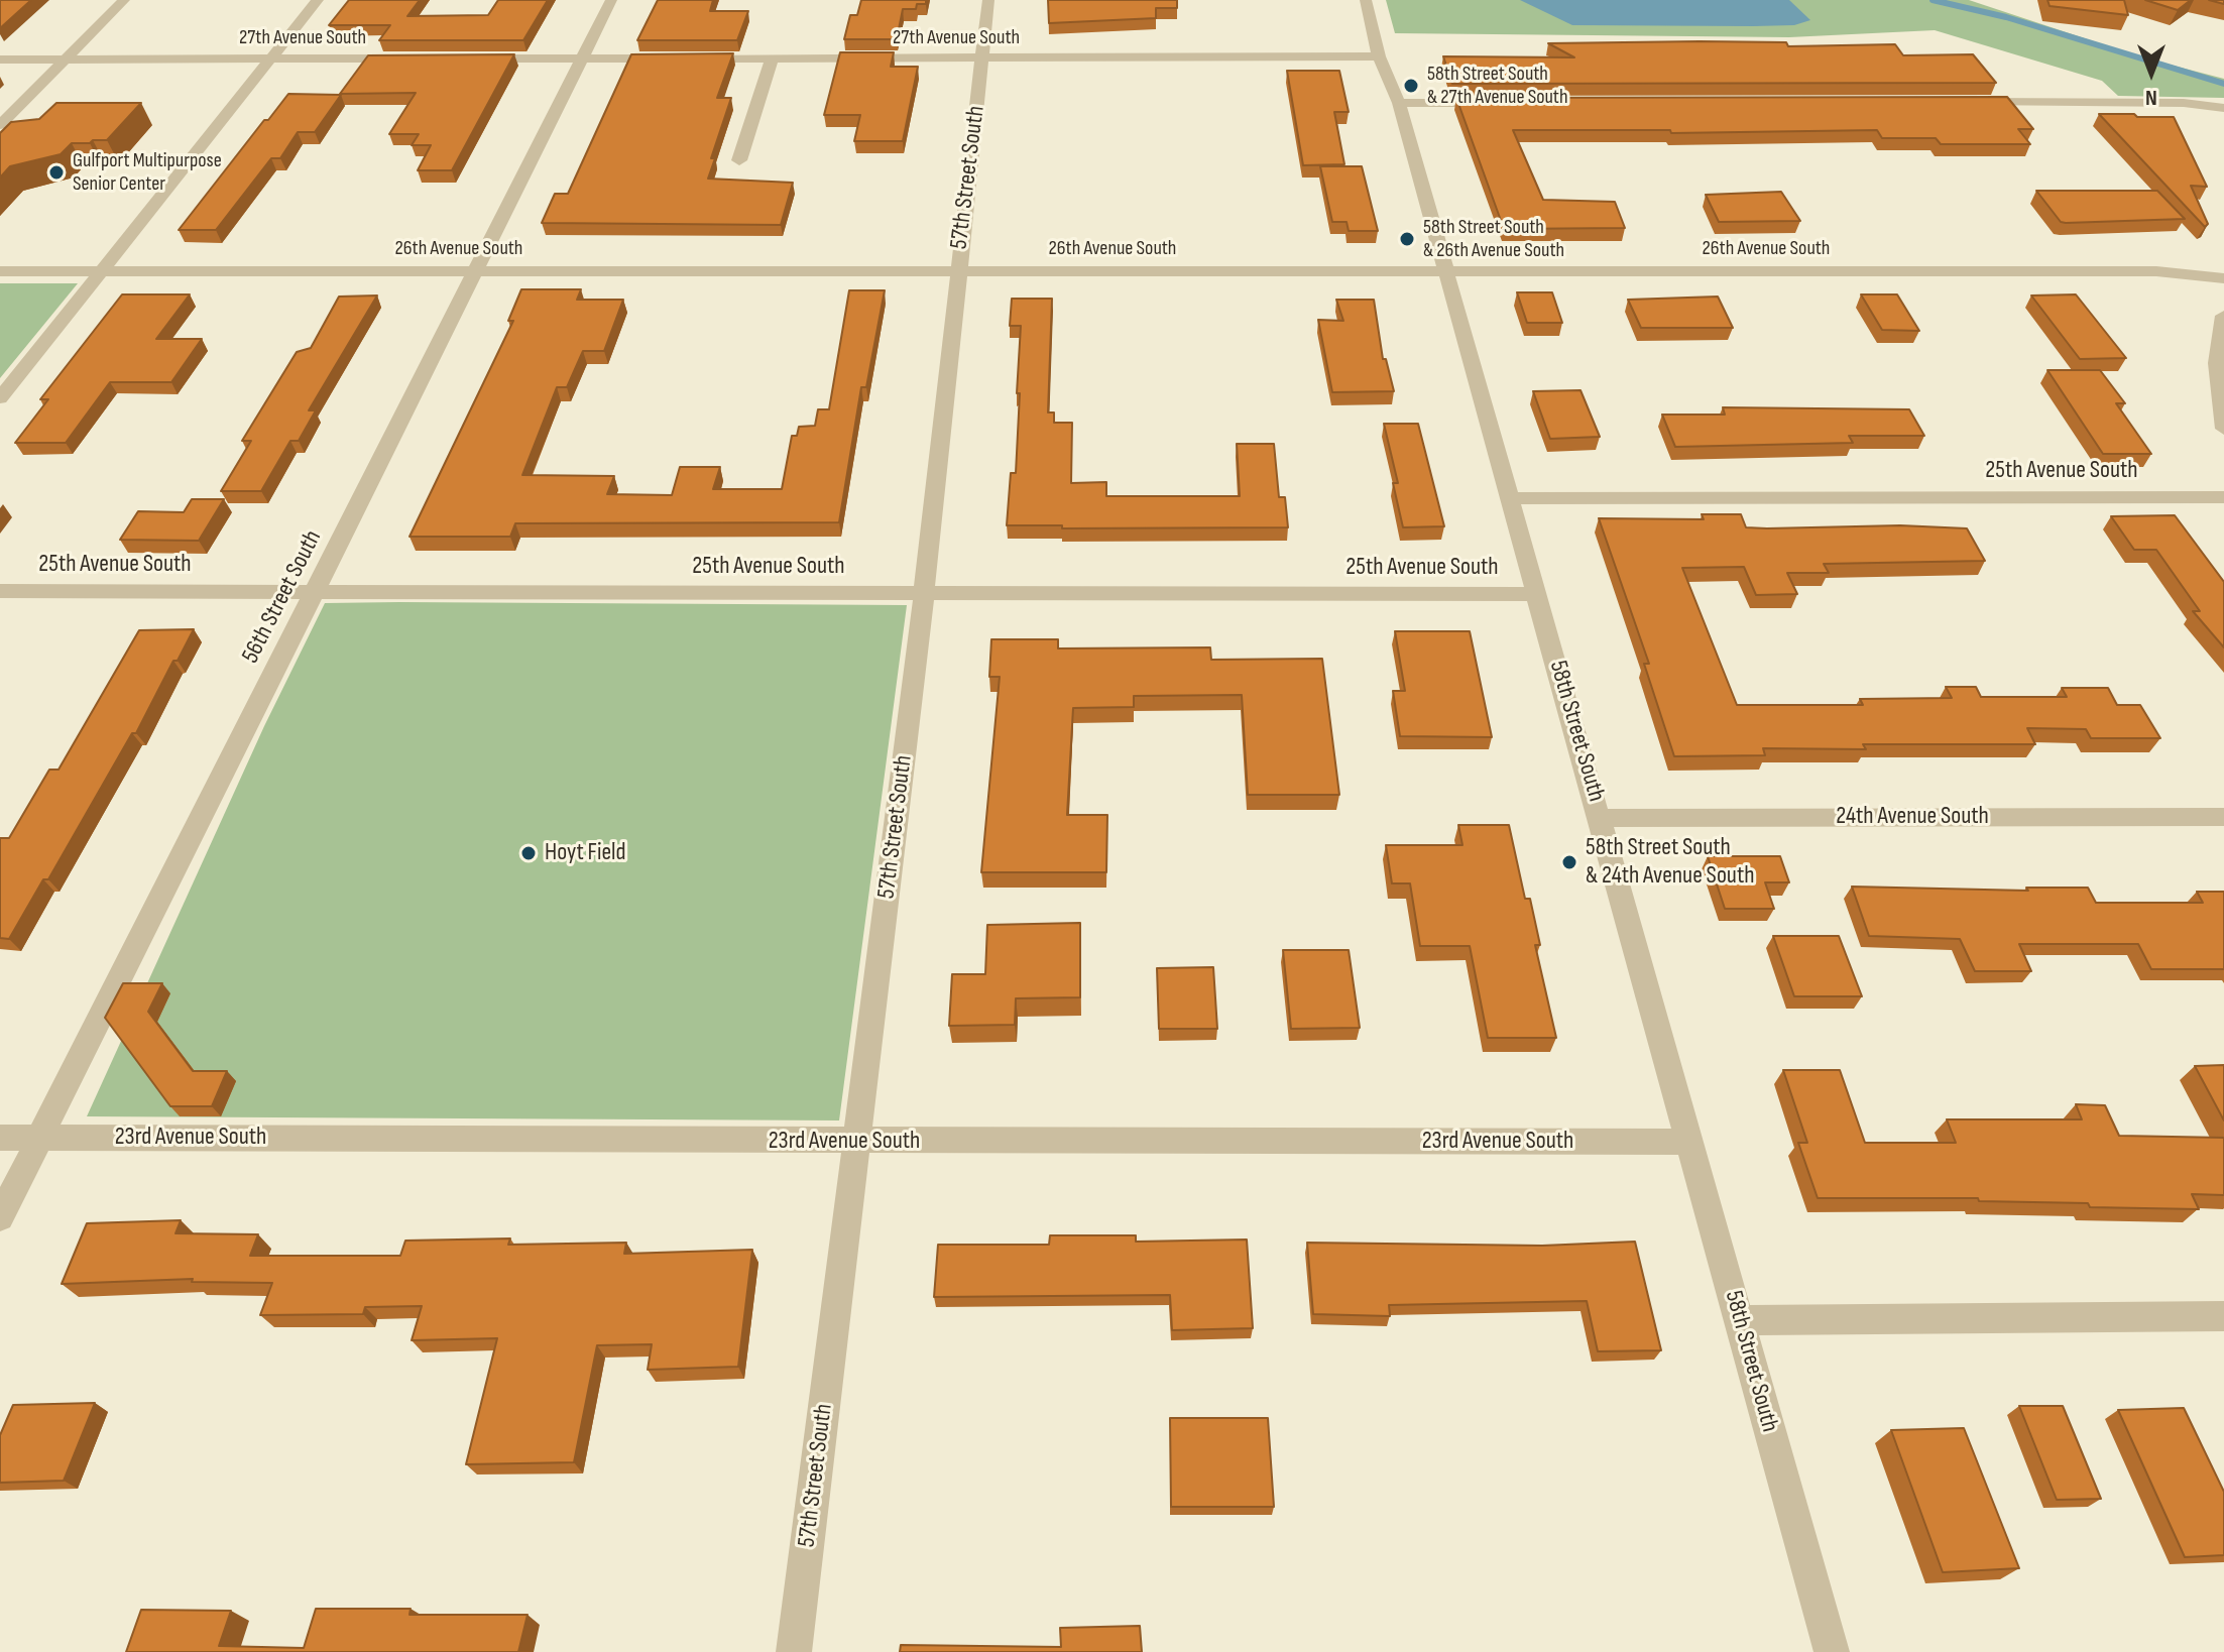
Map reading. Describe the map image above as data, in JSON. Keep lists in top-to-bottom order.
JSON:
{
  "streets": {
    "street": [
      "27th Avenue South",
      "57th Street South",
      "26th Avenue South",
      "25th Avenue South",
      "56th Street South",
      "58th Street South",
      "24th Avenue South",
      "23rd Avenue South"
    ]
  },
  "crossings": [
    ["27th Avenue South", "57th Street South"],
    ["27th Avenue South", "56th Street South"],
    ["27th Avenue South", "58th Street South"],
    ["57th Street South", "26th Avenue South"],
    ["57th Street South", "25th Avenue South"],
    ["57th Street South", "23rd Avenue South"],
    ["26th Avenue South", "56th Street South"],
    ["26th Avenue South", "58th Street South"],
    ["25th Avenue South", "56th Street South"],
    ["25th Avenue South", "58th Street South"],
    ["56th Street South", "23rd Avenue South"],
    ["58th Street South", "24th Avenue South"],
    ["58th Street South", "23rd Avenue South"]
  ],
  "places": [
    "58th Street South & 27th Avenue South",
    "Gulfport Multipurpose Senior Center",
    "58th Street South & 26th Avenue South",
    "Hoyt Field",
    "58th Street South & 24th Avenue South"
  ],
  "north": "bottom"
}
